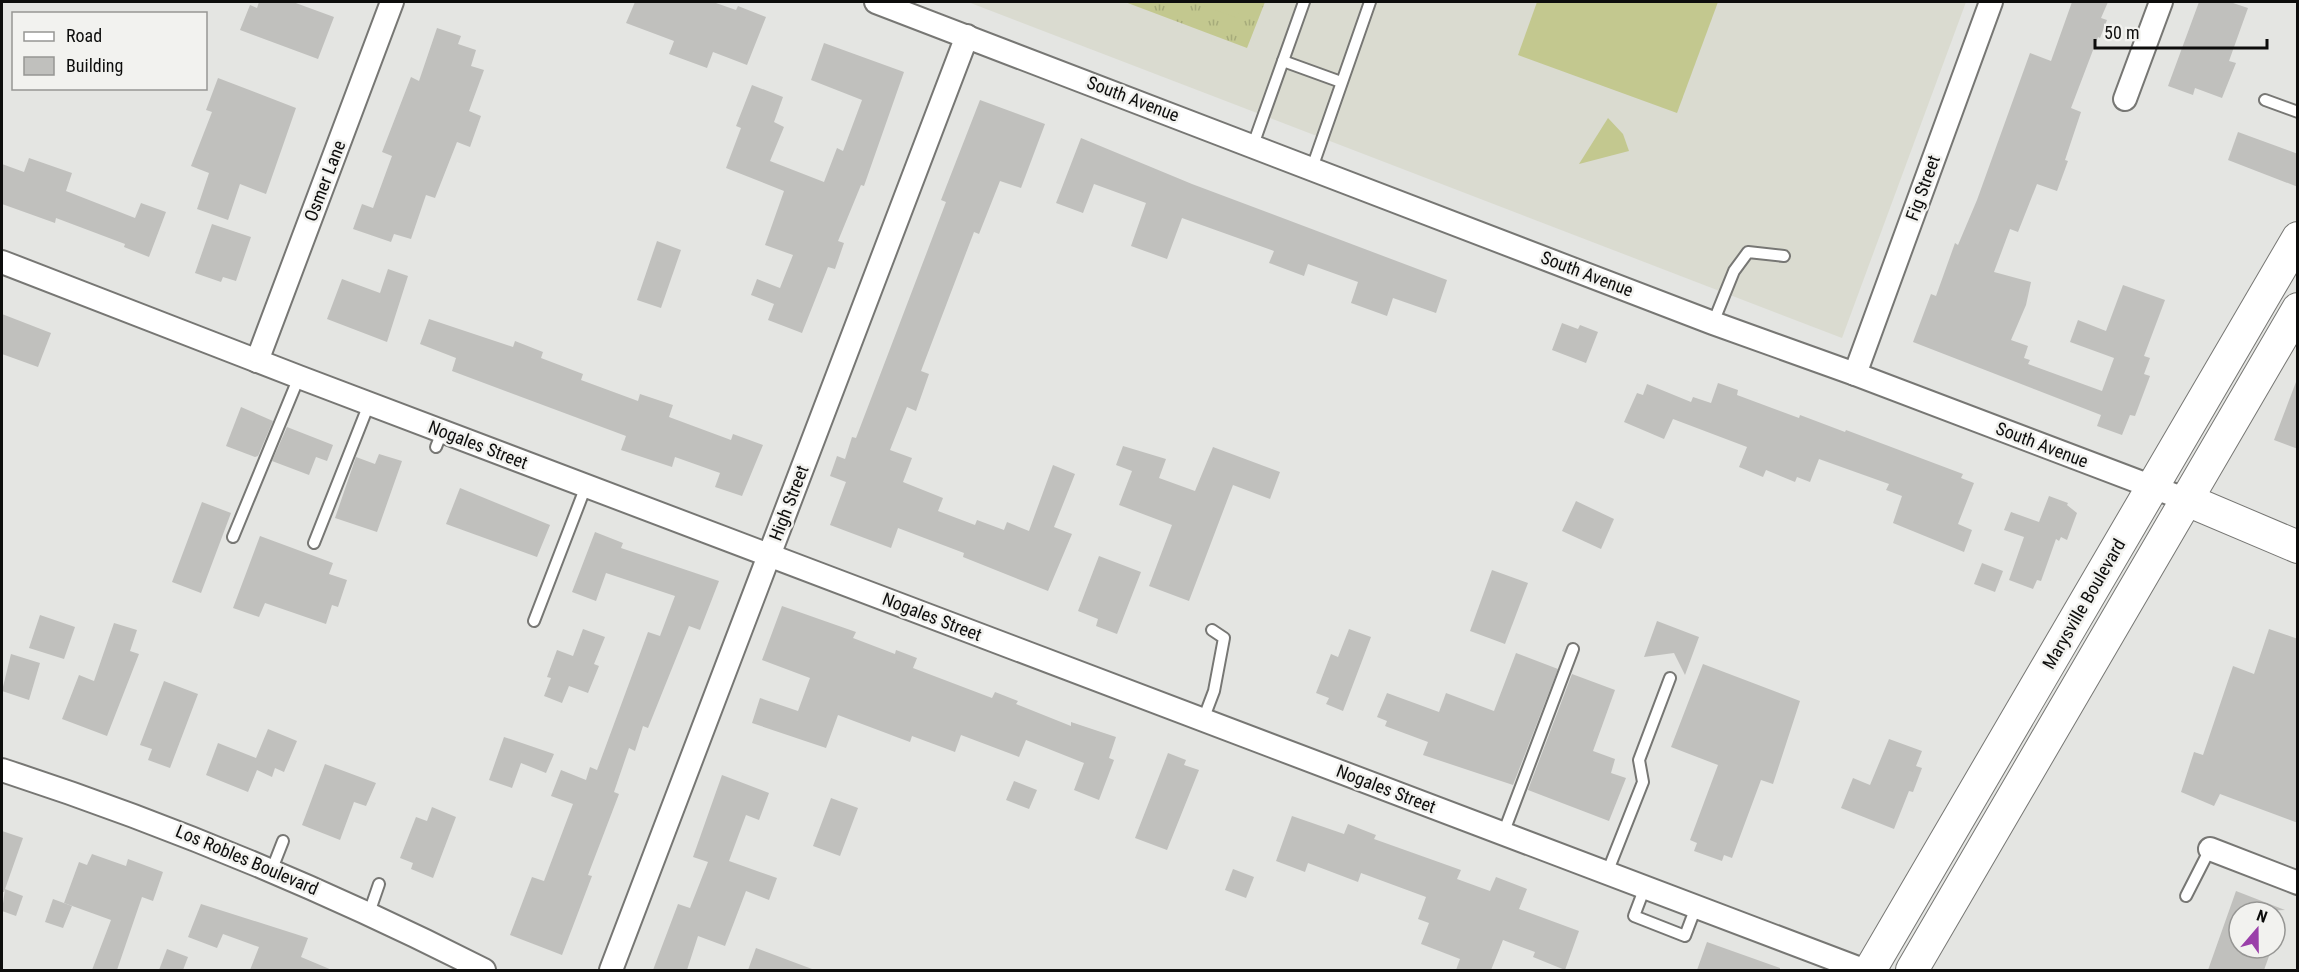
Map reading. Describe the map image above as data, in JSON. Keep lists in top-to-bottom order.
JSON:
{
  "streets": {
    "main road": ["South Avenue", "Marysville Boulevard"],
    "street": [
      "Osmer Lane",
      "Fig Street",
      "Nogales Street",
      "High Street",
      "Los Robles Boulevard"
    ]
  },
  "crossings": [
    ["South Avenue", "Fig Street"],
    ["South Avenue", "High Street"],
    ["South Avenue", "Marysville Boulevard"],
    ["Osmer Lane", "Nogales Street"],
    ["Nogales Street", "High Street"]
  ],
  "legend": ["Road", "Building"],
  "scale_bar": "50 m",
  "north": "top"
}
